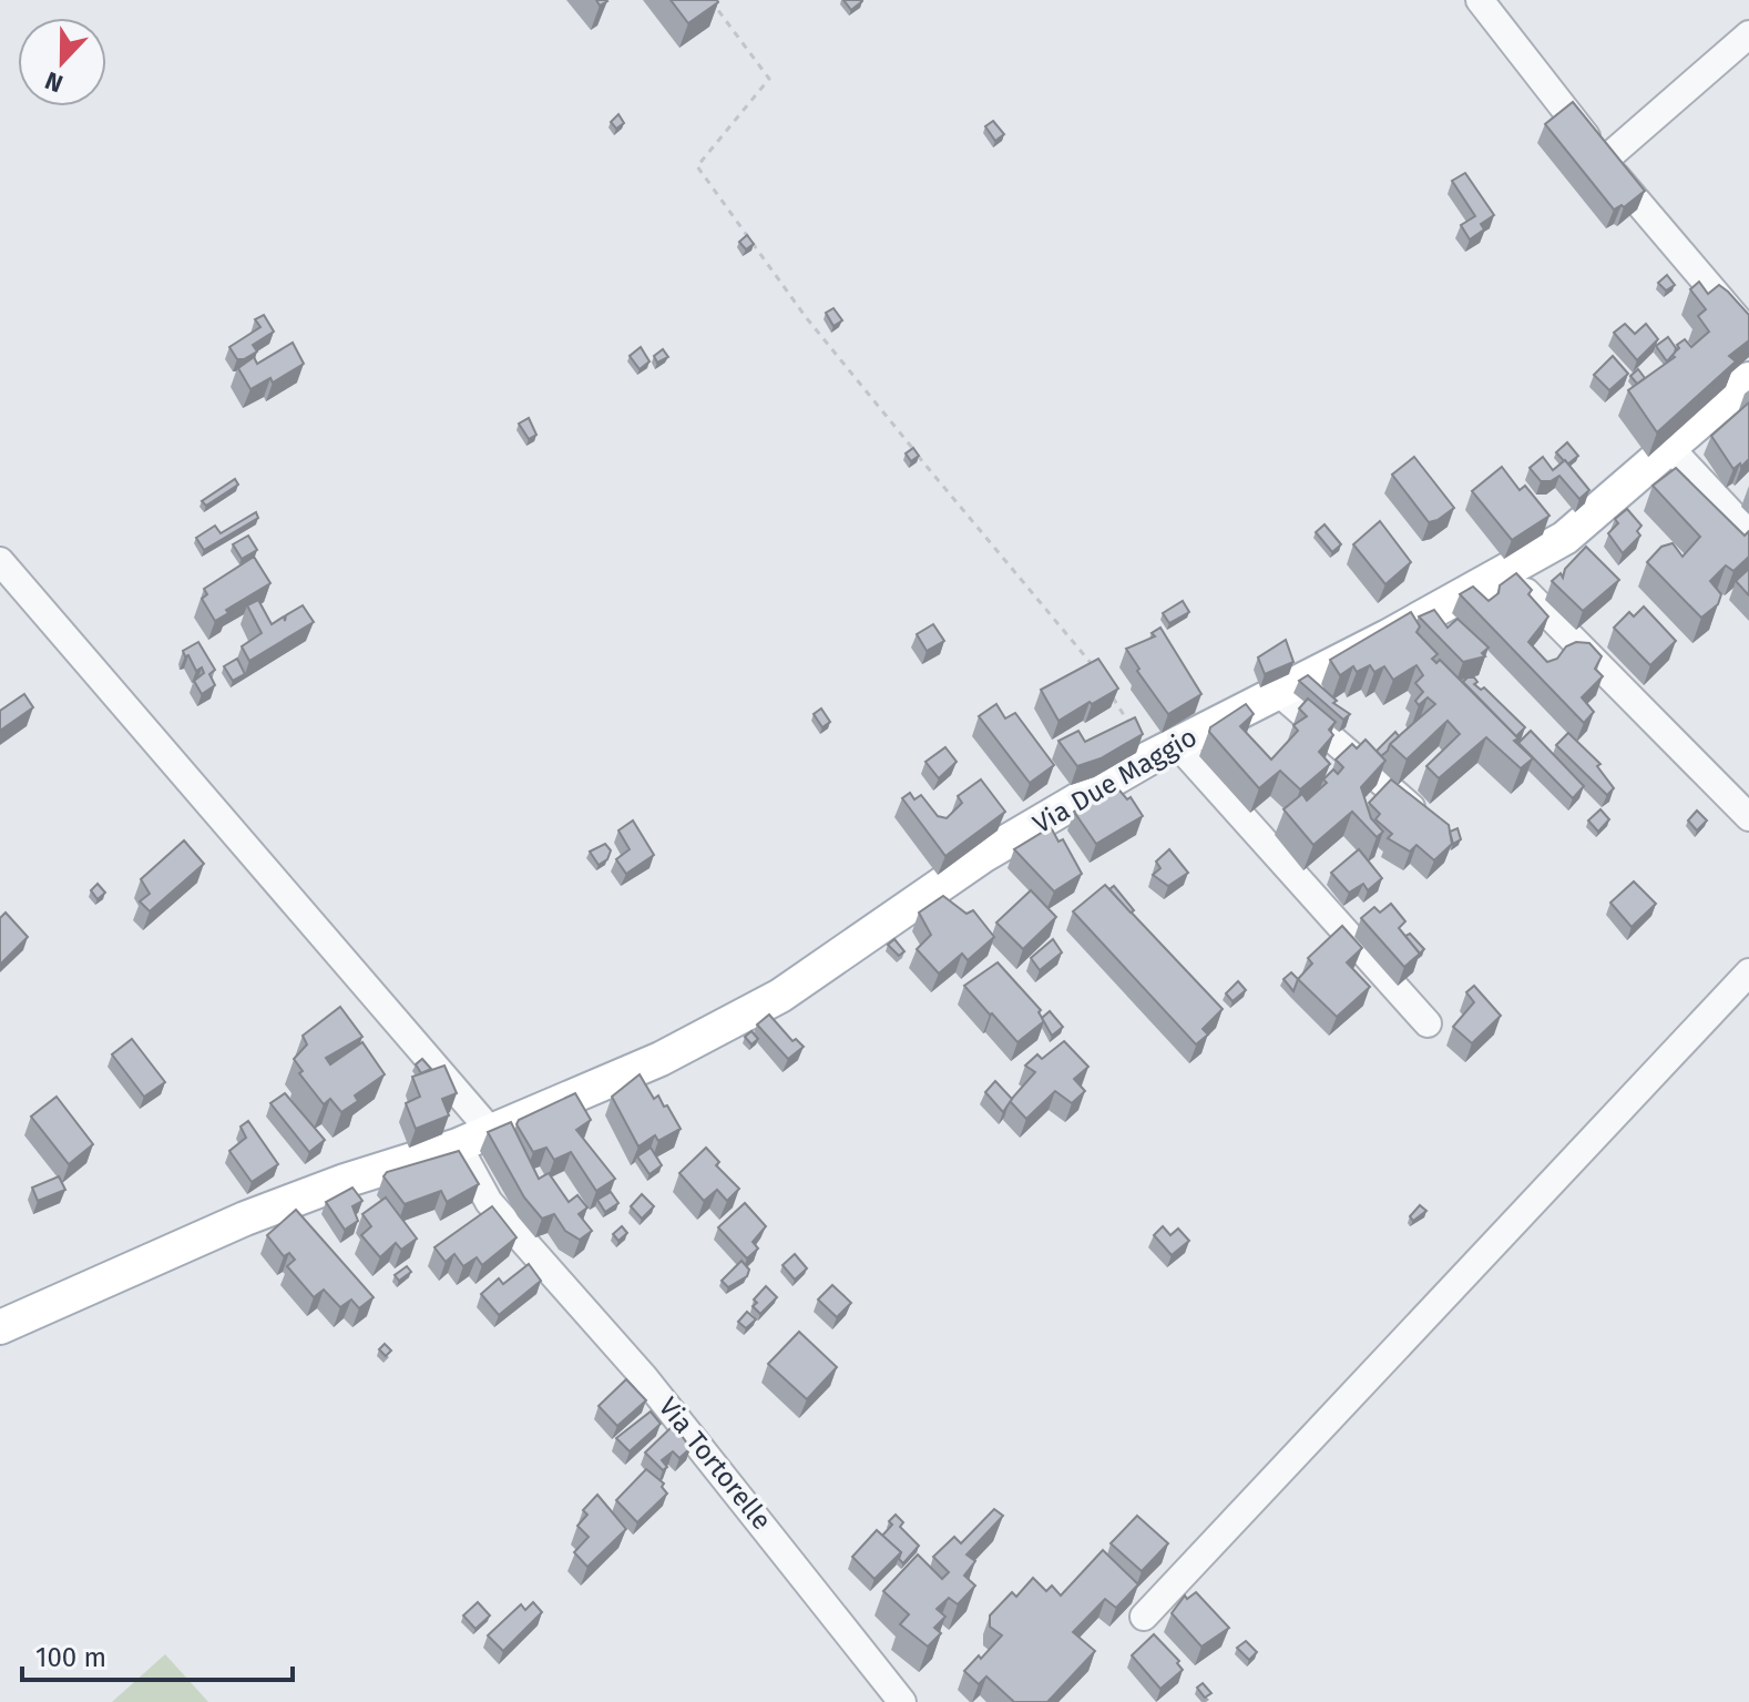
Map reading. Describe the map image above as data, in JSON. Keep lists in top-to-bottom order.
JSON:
{
  "streets": {
    "main road": ["Via Due Maggio"],
    "street": ["Via Tortorelle"]
  },
  "crossings": [
    ["Via Due Maggio", "Via Tortorelle"]
  ],
  "scale_bar": "100 m",
  "north": "bottom"
}
